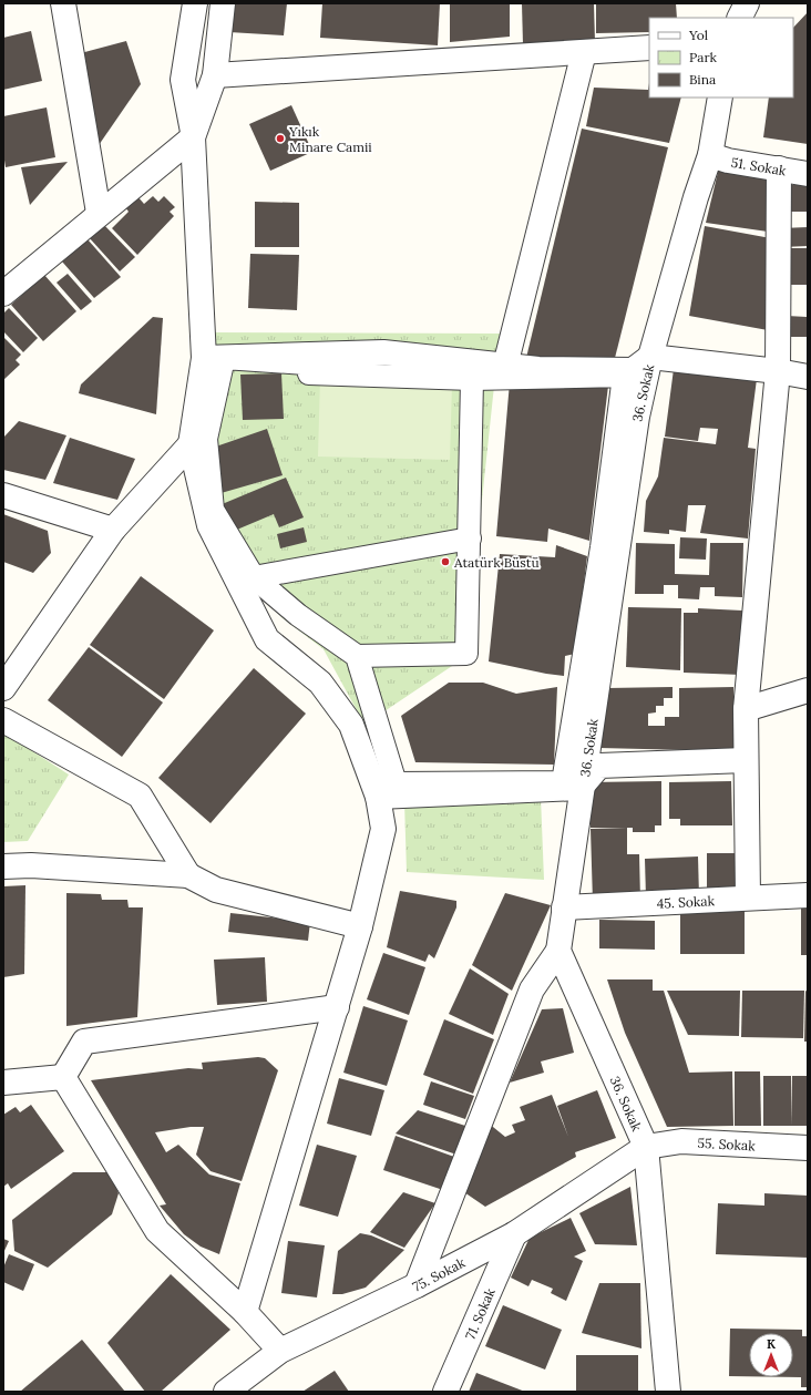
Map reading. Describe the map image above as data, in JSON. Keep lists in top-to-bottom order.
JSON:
{
  "streets": {
    "street": [
      "51. Sokak",
      "36. Sokak",
      "45. Sokak",
      "55. Sokak",
      "75. Sokak",
      "71. Sokak"
    ]
  },
  "crossings": [
    ["51. Sokak", "36. Sokak"],
    ["36. Sokak", "45. Sokak"],
    ["36. Sokak", "55. Sokak"],
    ["36. Sokak", "75. Sokak"],
    ["55. Sokak", "75. Sokak"],
    ["75. Sokak", "71. Sokak"]
  ],
  "places": ["Yıkık Minare Camii", "Atatürk Büstü"],
  "legend": ["Yol", "Park", "Bina"],
  "north": "top"
}
